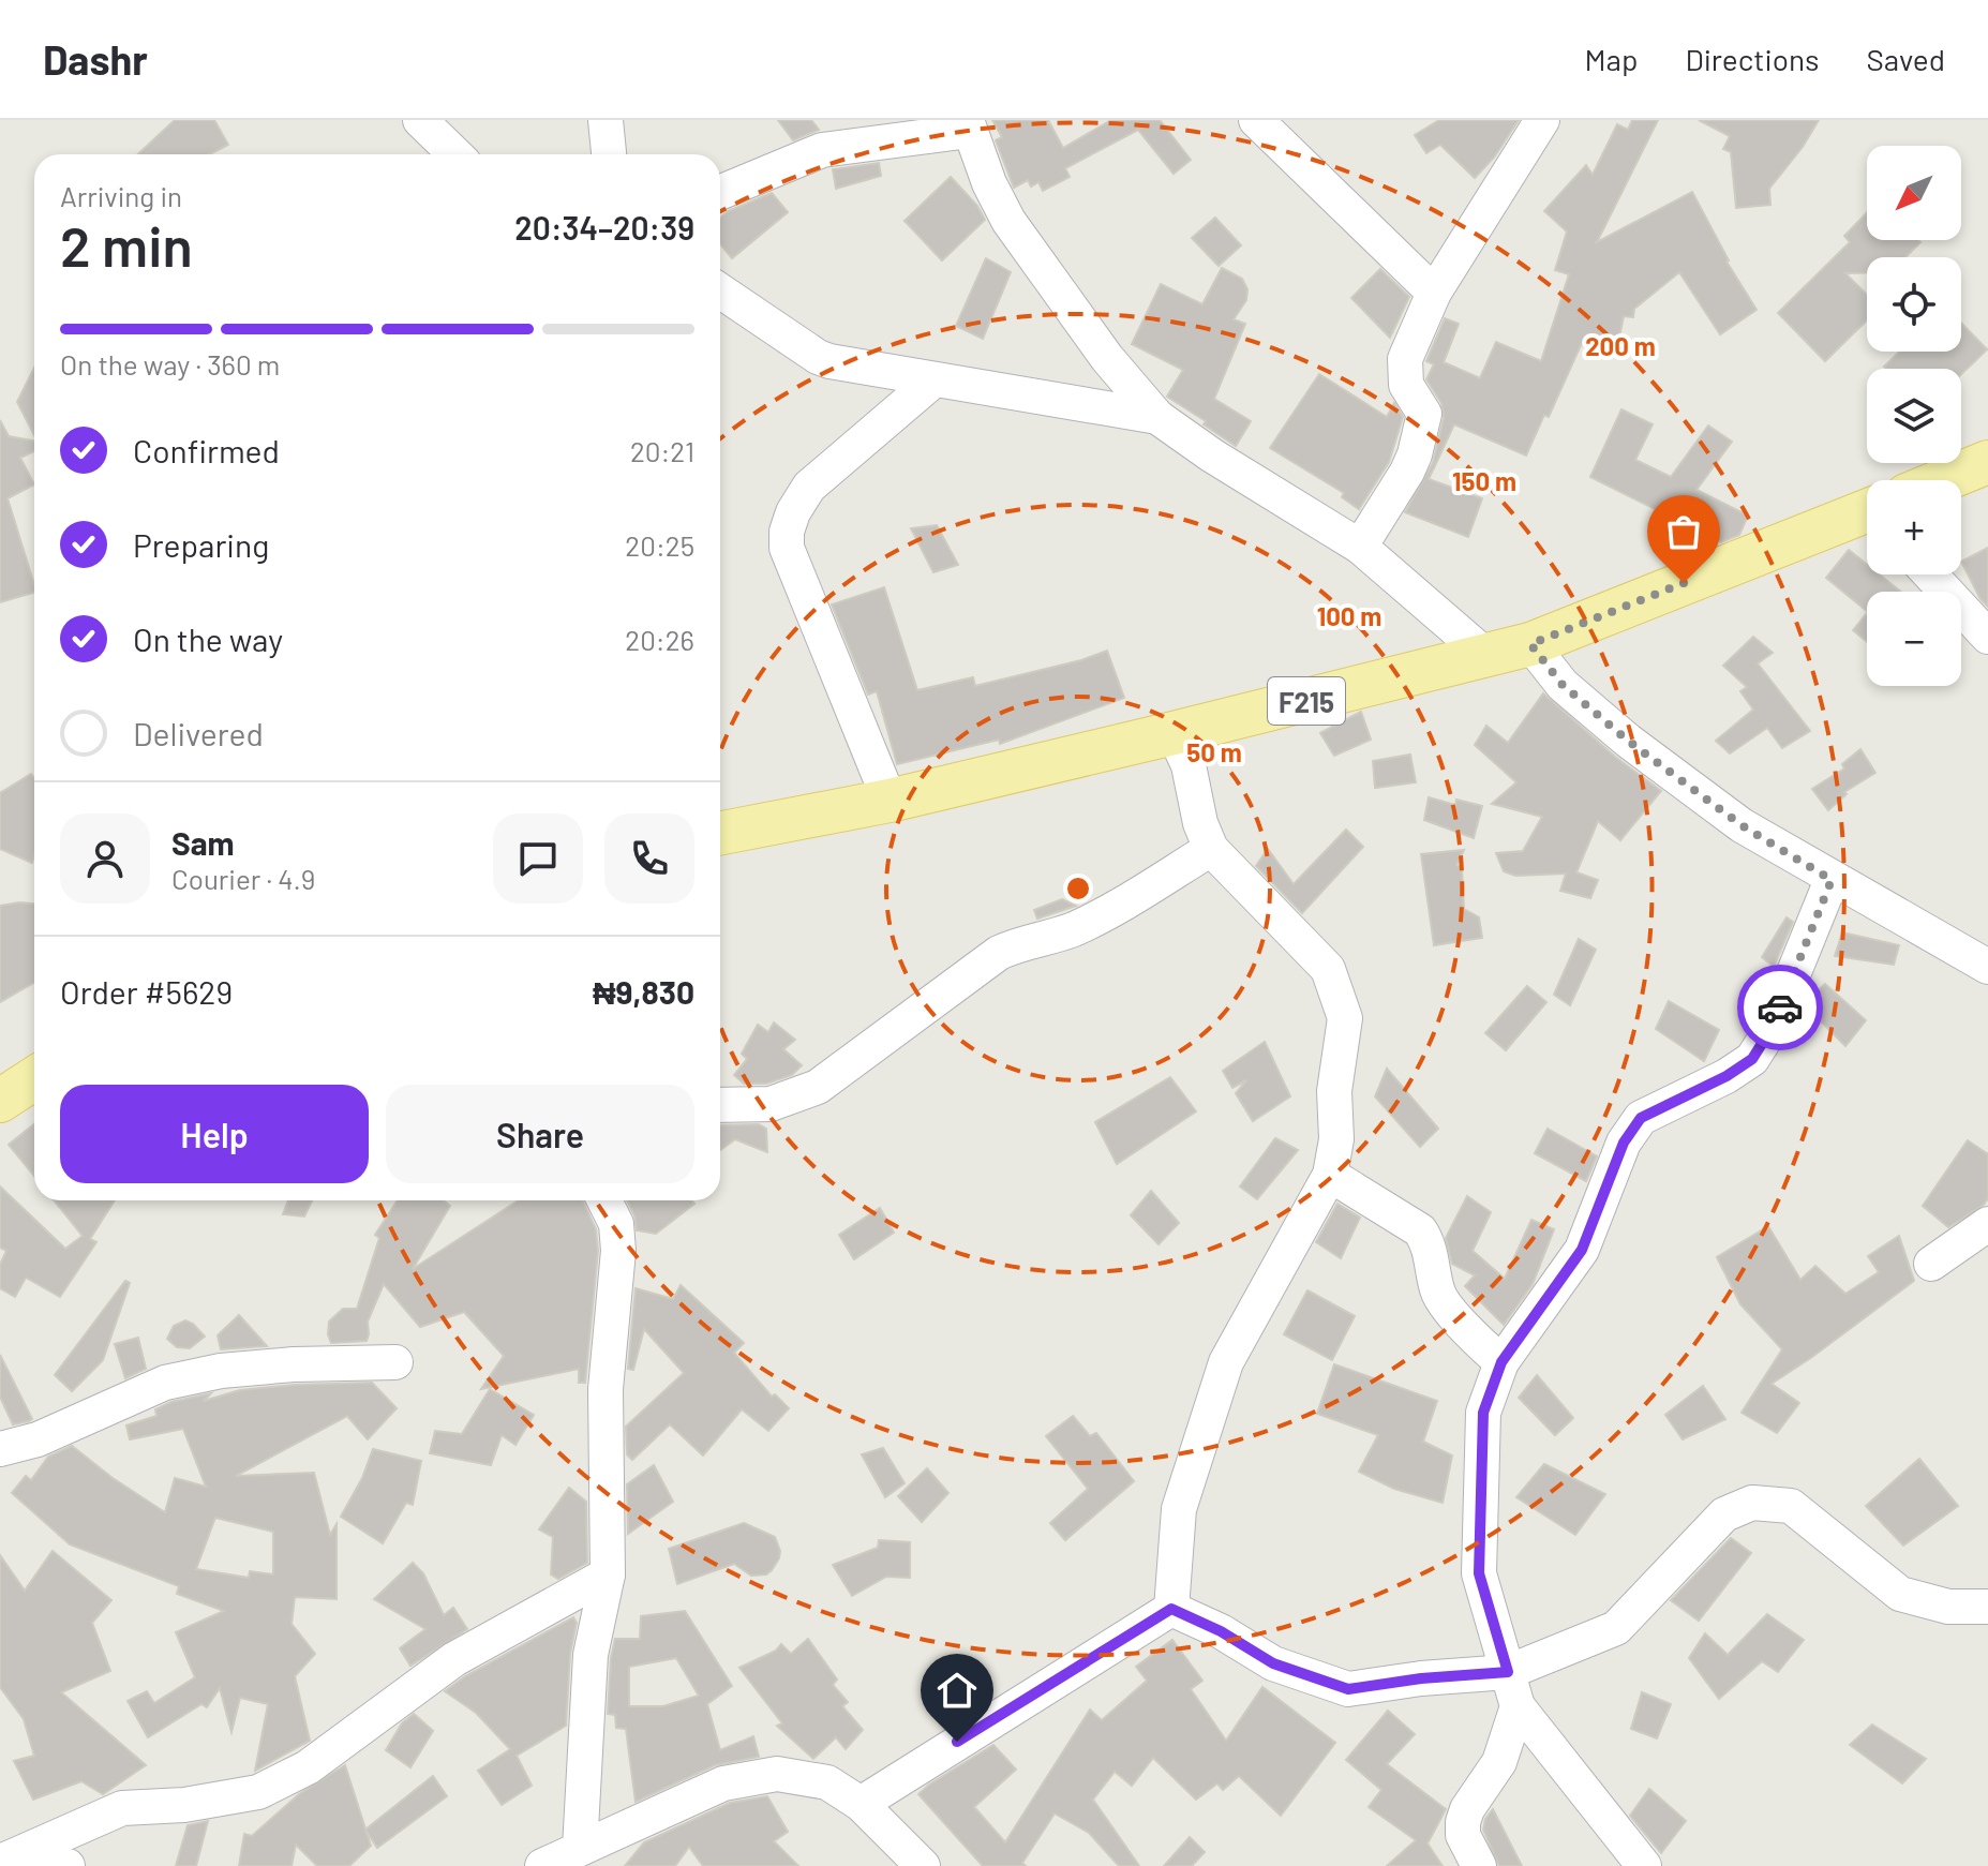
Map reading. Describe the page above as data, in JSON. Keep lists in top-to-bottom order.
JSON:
{
  "streets": {
    "main road": ["F215"]
  },
  "north": "bottom left",
  "page": {
    "header": "Dashr",
    "nav": ["Map", "Directions", "Saved"],
    "map_buttons": ["+", "−"],
    "heading": ["2 min", "Arriving in", "20:34–20:39"],
    "panel": [
      "Sam",
      "Courier · 4.9",
      "Order #5629",
      "₦9,830"
    ],
    "bar": "On the way · 360 m",
    "list": [
      ["Confirmed", "20:21"],
      ["Preparing", "20:25"],
      ["On the way", "20:26"],
      "Delivered"
    ],
    "buttons": ["Help", "Share"]
  },
  "rings": [
    "200 m",
    "150 m",
    "100 m",
    "50 m"
  ]
}
